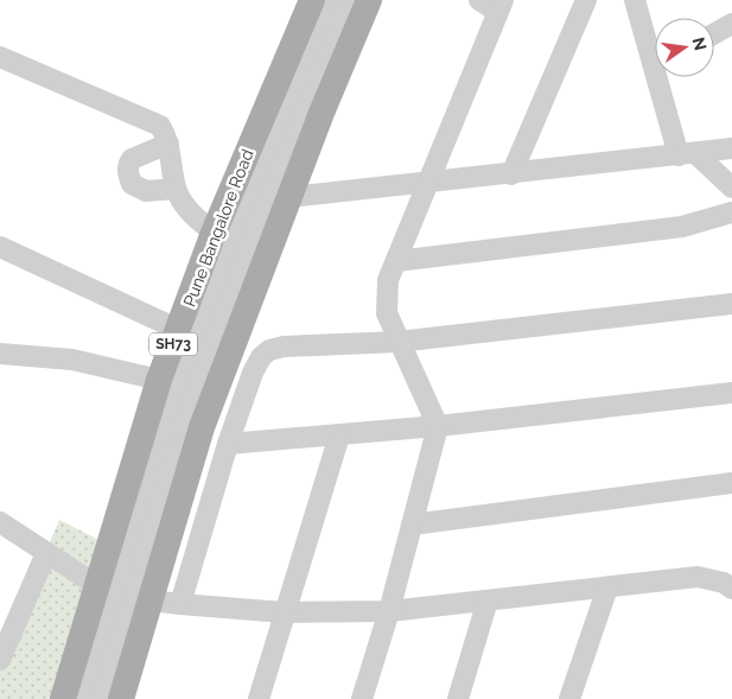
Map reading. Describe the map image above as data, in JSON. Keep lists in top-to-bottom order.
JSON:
{
  "streets": {
    "main road": ["Pune Bangalore Road", "SH73"]
  },
  "north": "right"
}
